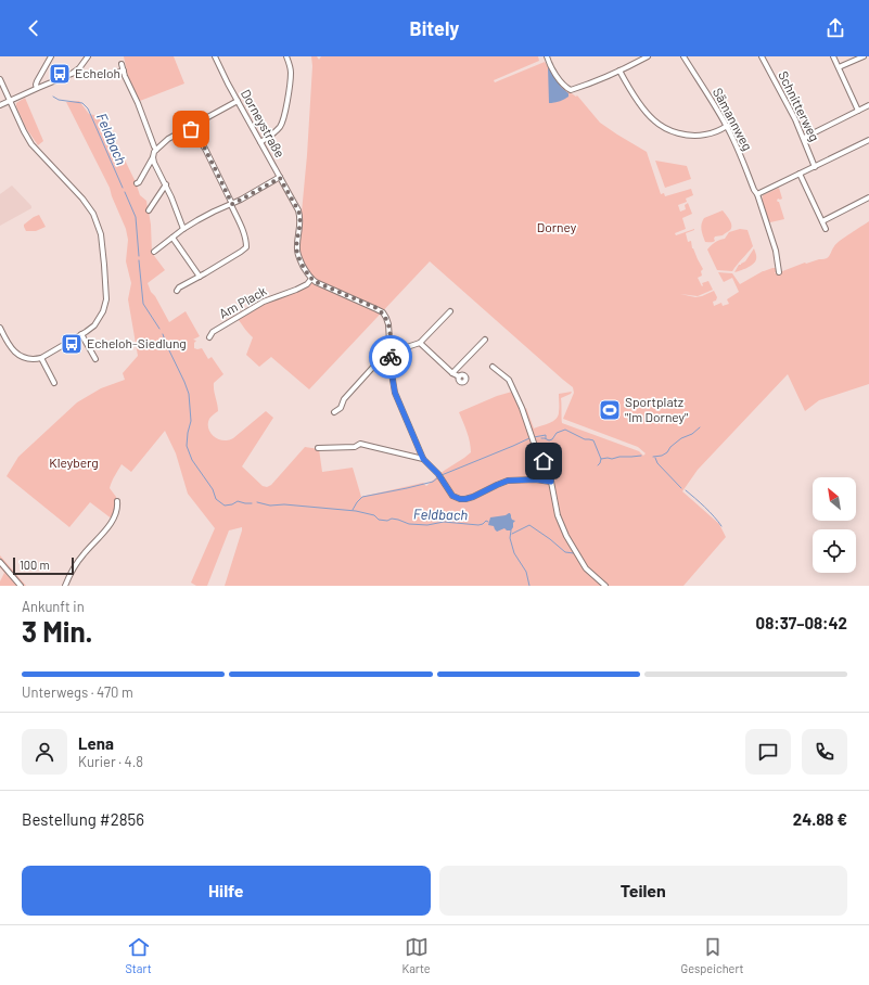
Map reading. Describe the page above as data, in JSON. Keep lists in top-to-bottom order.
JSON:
{
  "streets": {
    "street": [
      "Schnitterweg",
      "Sämannweg",
      "Dorneystraße",
      "Am Plack"
    ]
  },
  "crossings": [
    ["Dorneystraße", "Am Plack"]
  ],
  "water": ["Feldbach"],
  "parks": ["Dorney", "Kleyberg"],
  "places": {
    "bus stop": ["Echeloh", "Echeloh-Siedlung"],
    "sports": ["Sportplatz \"Im Dorney\""]
  },
  "scale_bar": "100 m",
  "north": "top left",
  "page": {
    "header": "Bitely",
    "scale": "100 m",
    "heading": ["3 Min.", "Ankunft in", "08:37–08:42"],
    "panel": [
      "Lena",
      "Kurier · 4.8",
      "Bestellung #2856",
      "24.88 €"
    ],
    "bar": "Unterwegs · 470 m",
    "buttons": ["Hilfe", "Teilen"],
    "tabs": ["Start", "Karte", "Gespeichert"]
  }
}
